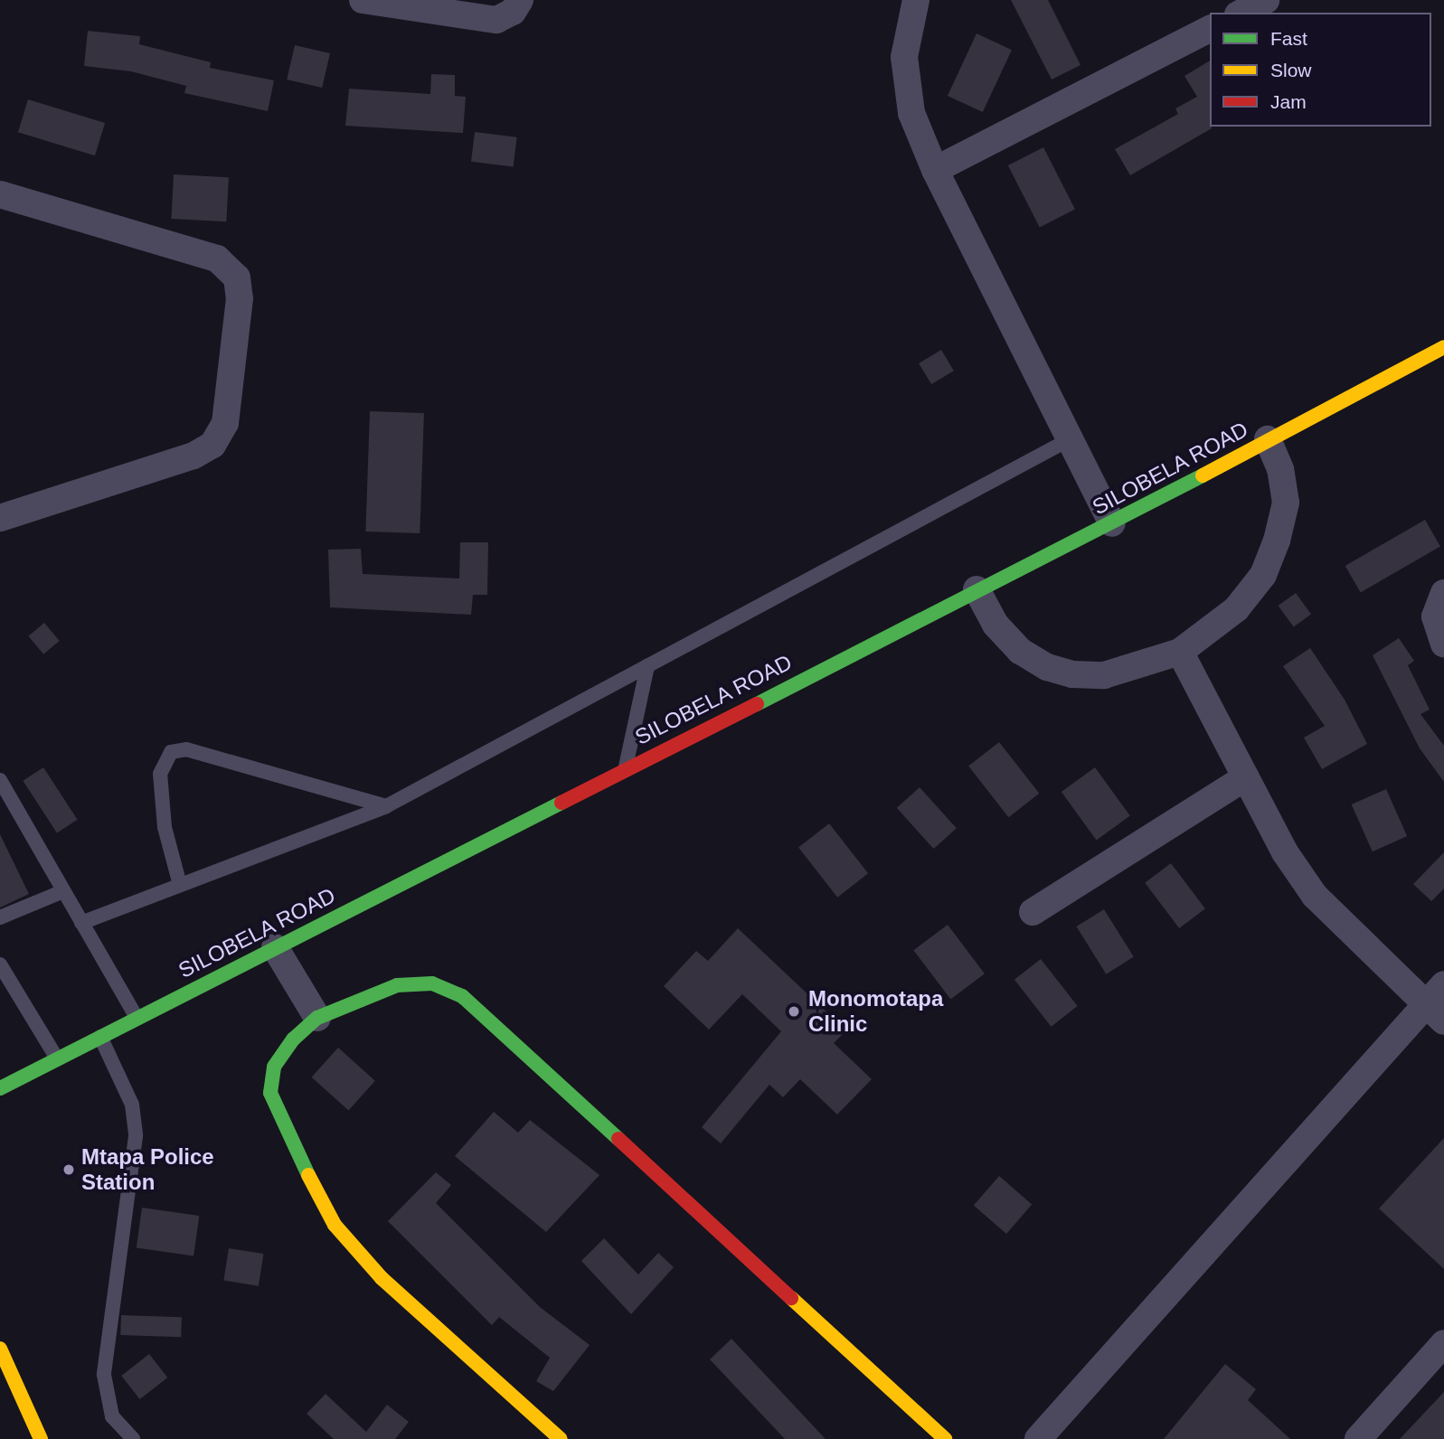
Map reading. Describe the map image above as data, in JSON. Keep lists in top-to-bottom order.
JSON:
{
  "streets": {
    "street": ["SILOBELA ROAD"]
  },
  "places": ["Monomotapa Clinic", "Mtapa Police Station"],
  "legend": ["Fast", "Slow", "Jam"]
}
